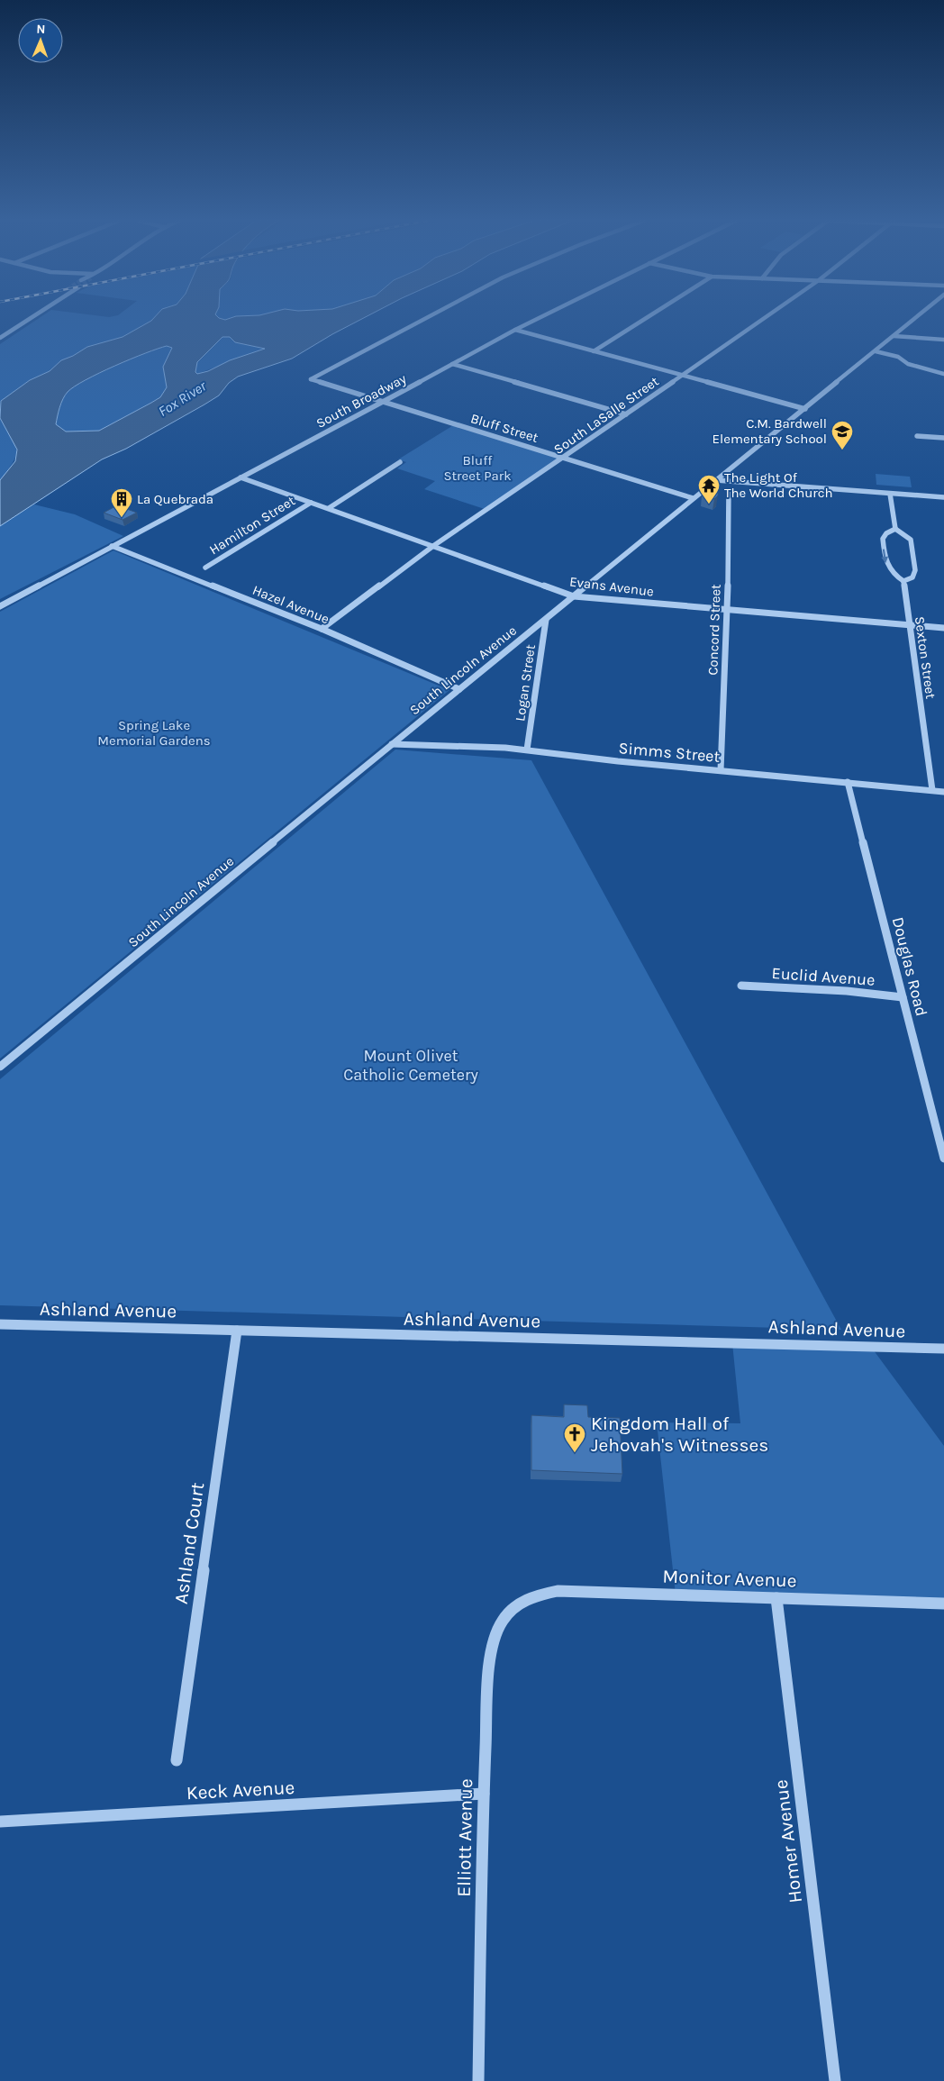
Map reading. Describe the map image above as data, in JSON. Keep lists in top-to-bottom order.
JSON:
{
  "streets": {
    "street": [
      "South Broadway",
      "South LaSalle Street",
      "Bluff Street",
      "Hamilton Street",
      "Evans Avenue",
      "Hazel Avenue",
      "Concord Street",
      "Sexton Street",
      "South Lincoln Avenue",
      "Logan Street",
      "Simms Street",
      "Douglas Road",
      "Euclid Avenue",
      "Ashland Avenue",
      "Ashland Court",
      "Monitor Avenue",
      "Keck Avenue",
      "Elliott Avenue",
      "Homer Avenue"
    ]
  },
  "crossings": [
    ["South Broadway", "Bluff Street"],
    ["South Broadway", "Evans Avenue"],
    ["South Broadway", "Hazel Avenue"],
    ["South LaSalle Street", "Bluff Street"],
    ["South LaSalle Street", "Evans Avenue"],
    ["South LaSalle Street", "Hazel Avenue"],
    ["Bluff Street", "South Lincoln Avenue"],
    ["Hamilton Street", "Evans Avenue"],
    ["Evans Avenue", "Concord Street"],
    ["Evans Avenue", "Sexton Street"],
    ["Evans Avenue", "South Lincoln Avenue"],
    ["Hazel Avenue", "South Lincoln Avenue"],
    ["Concord Street", "Simms Street"],
    ["Sexton Street", "Simms Street"],
    ["South Lincoln Avenue", "Logan Street"],
    ["South Lincoln Avenue", "Simms Street"],
    ["Logan Street", "Simms Street"],
    ["Simms Street", "Douglas Road"],
    ["Douglas Road", "Euclid Avenue"],
    ["Ashland Avenue", "Ashland Court"],
    ["Monitor Avenue", "Elliott Avenue"],
    ["Monitor Avenue", "Homer Avenue"],
    ["Keck Avenue", "Elliott Avenue"]
  ],
  "water": ["Fox River"],
  "parks": ["Bluff Street Park", "Spring Lake Memorial Gardens", "Mount Olivet Catholic Cemetery"],
  "places": {
    "school or university": ["C.M. Bardwell Elementary School"],
    "temple": ["The Light Of The World Church"],
    "building": ["La Quebrada"],
    "church": ["Kingdom Hall of Jehovah's Witnesses"]
  },
  "north": "top"
}
